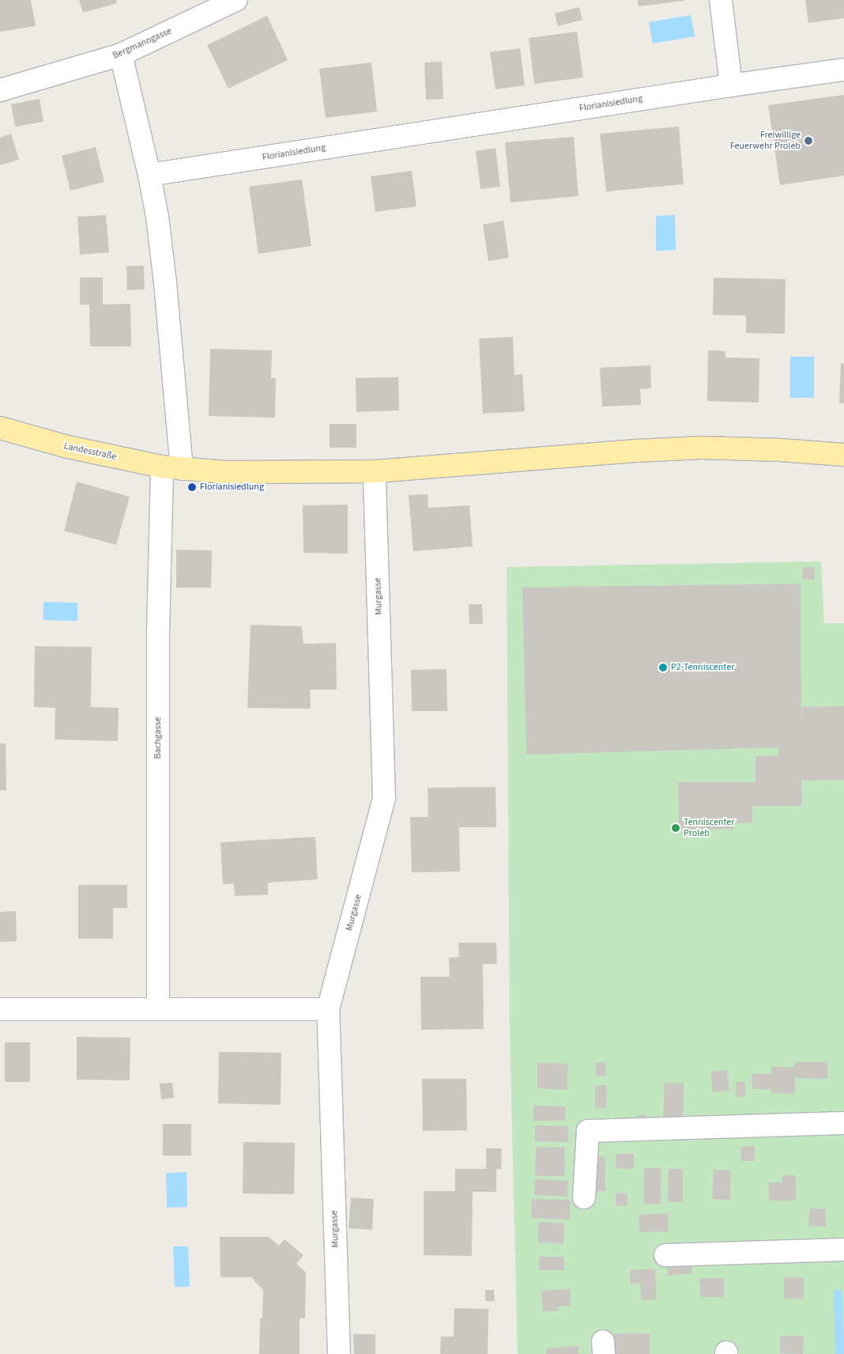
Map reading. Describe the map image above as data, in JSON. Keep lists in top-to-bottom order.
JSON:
{
  "streets": {
    "main road": ["Landesstraße"],
    "street": [
      "Bergmanngasse",
      "Florianisiedlung",
      "Murgasse",
      "Bachgasse"
    ]
  },
  "crossings": [
    ["Landesstraße", "Murgasse"],
    ["Landesstraße", "Bachgasse"]
  ],
  "places": [
    "Freiwillige Feuerwehr Proleb",
    "Florianisiedlung",
    "P2-Tenniscenter",
    "Tenniscenter Proleb"
  ]
}
